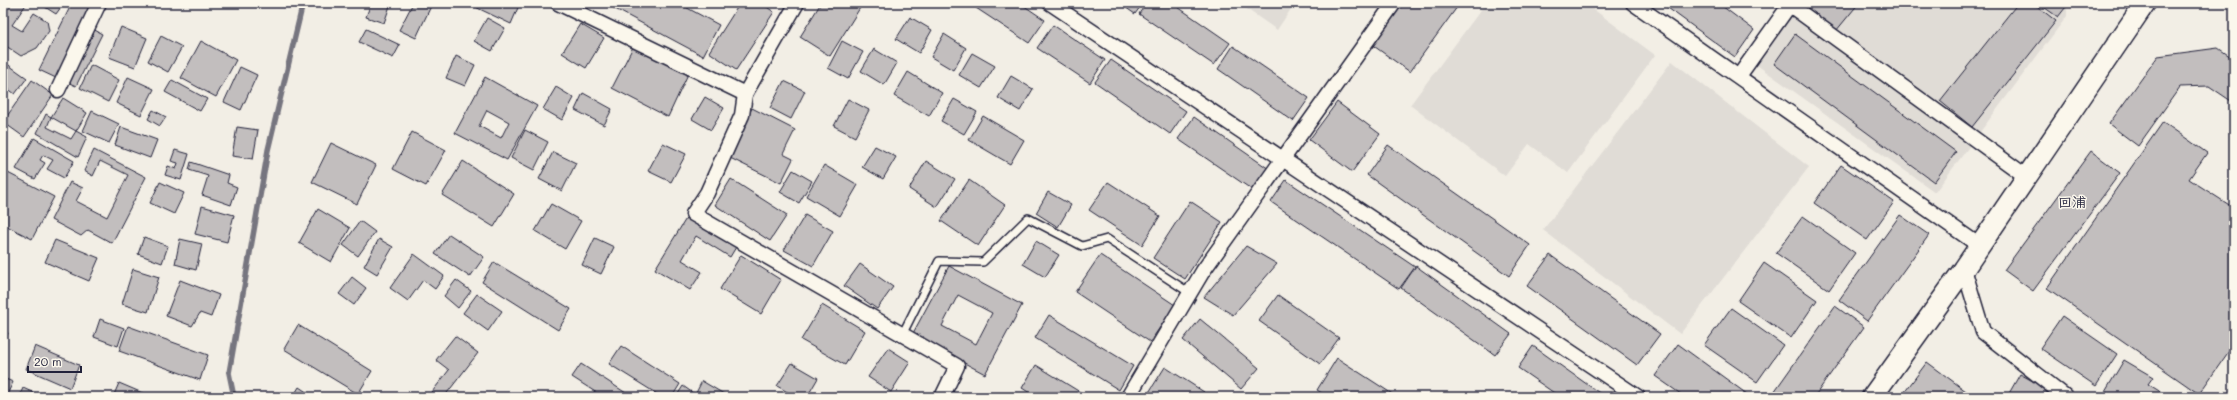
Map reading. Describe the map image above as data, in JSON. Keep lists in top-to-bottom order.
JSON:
{
  "districts": ["回浦"],
  "scale_bar": "20 m"
}
